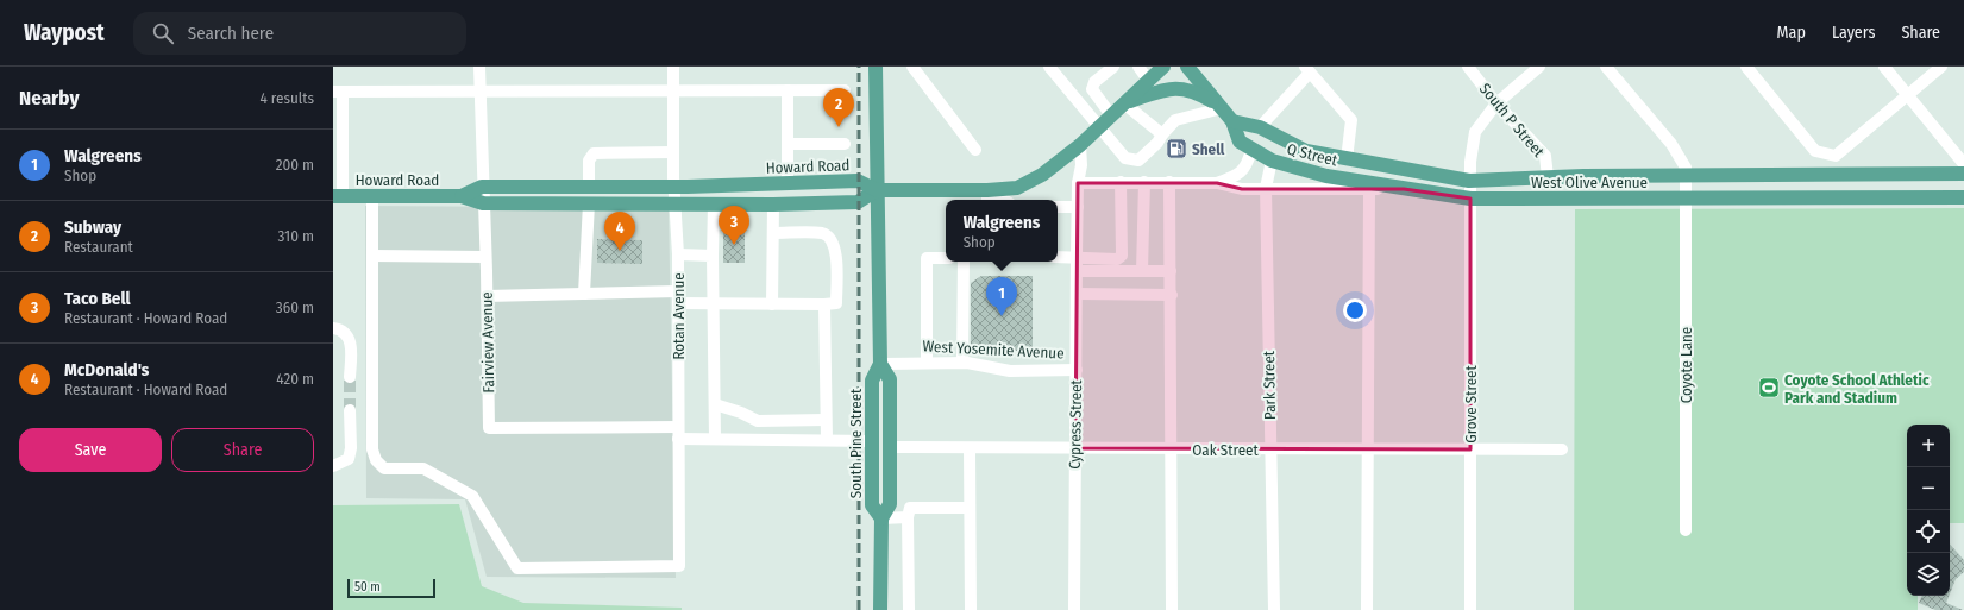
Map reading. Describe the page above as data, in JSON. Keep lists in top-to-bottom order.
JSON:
{
  "streets": {
    "main road": [
      "Q Street",
      "Howard Road",
      "West Olive Avenue",
      "South Pine Street"
    ],
    "street": [
      "South P Street",
      "Rotan Avenue",
      "Fairview Avenue",
      "West Yosemite Avenue",
      "Coyote Lane",
      "Park Street",
      "Grove Street",
      "Cypress Street",
      "Oak Street"
    ]
  },
  "crossings": [
    ["South P Street", "West Olive Avenue"],
    ["South P Street", "Grove Street"],
    ["Q Street", "West Olive Avenue"],
    ["Q Street", "Park Street"],
    ["Howard Road", "Rotan Avenue"],
    ["Howard Road", "Fairview Avenue"],
    ["Howard Road", "South Pine Street"],
    ["West Olive Avenue", "Coyote Lane"],
    ["West Olive Avenue", "Park Street"],
    ["West Olive Avenue", "Grove Street"],
    ["West Olive Avenue", "Cypress Street"],
    ["Rotan Avenue", "Fairview Avenue"],
    ["West Yosemite Avenue", "Cypress Street"],
    ["West Yosemite Avenue", "South Pine Street"],
    ["Park Street", "Oak Street"],
    ["Grove Street", "Oak Street"],
    ["Cypress Street", "Oak Street"]
  ],
  "places": {
    "fuel station": ["Shell"],
    "sports": ["Coyote School Athletic Park and Stadium"]
  },
  "scale_bar": "50 m",
  "page": {
    "header": "Waypost",
    "search": "Search here",
    "nav": ["Map", "Layers", "Share"],
    "heading": ["Nearby", "4 results"],
    "pins": [
      "2",
      "3",
      "4",
      "1"
    ],
    "list": [
      {
        "mark": "1",
        "name": "Walgreens",
        "note": "Shop",
        "value": "200 m"
      },
      {
        "mark": "2",
        "name": "Subway",
        "note": "Restaurant",
        "value": "310 m"
      },
      {
        "mark": "3",
        "name": "Taco Bell",
        "note": "Restaurant · Howard Road",
        "value": "360 m"
      },
      {
        "mark": "4",
        "name": "McDonald's",
        "note": "Restaurant · Howard Road",
        "value": "420 m"
      }
    ],
    "popup": ["Walgreens", "Shop"],
    "buttons": ["Save", "Share"],
    "map_buttons": ["+", "−"],
    "scale": "50 m"
  }
}
